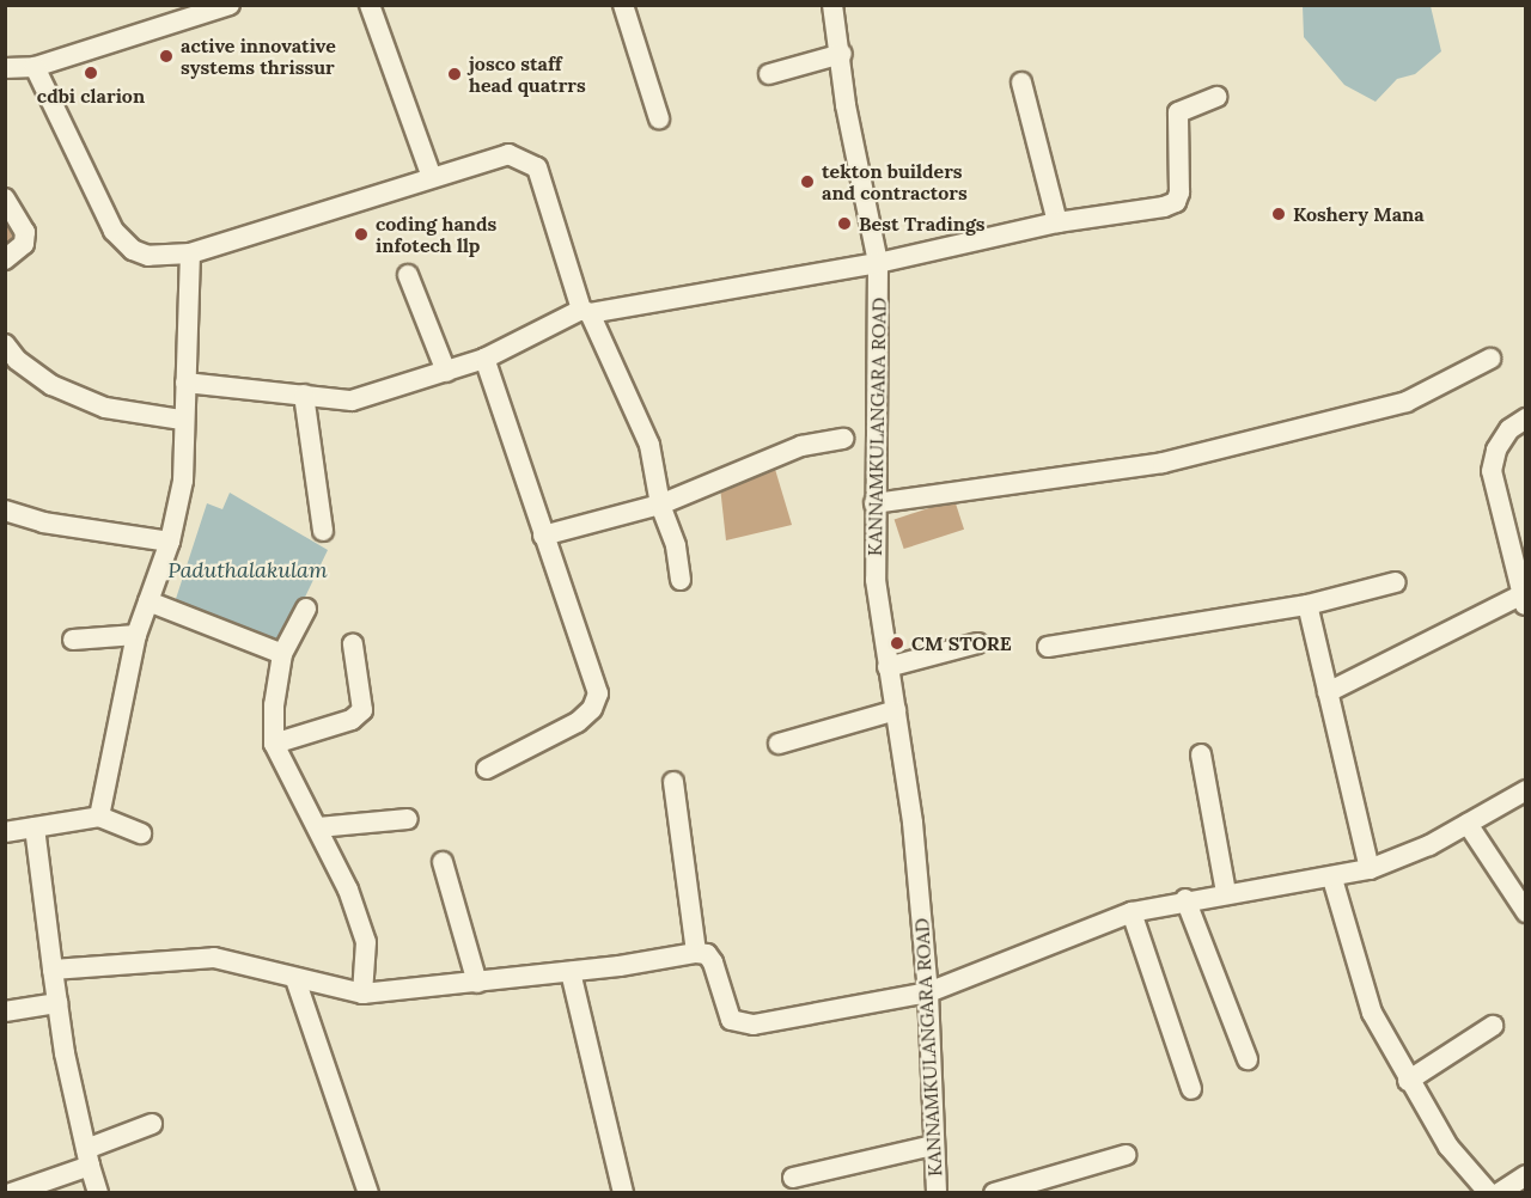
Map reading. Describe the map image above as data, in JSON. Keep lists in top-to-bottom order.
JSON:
{
  "streets": {
    "street": ["KANNAMKULANGARA ROAD"]
  },
  "water": ["Paduthalakulam"],
  "places": [
    "active innovative systems thrissur",
    "cdbi clarion",
    "josco staff head quatrrs",
    "tekton builders and contractors",
    "Koshery Mana",
    "Best Tradings",
    "coding hands infotech llp",
    "CM STORE"
  ]
}
